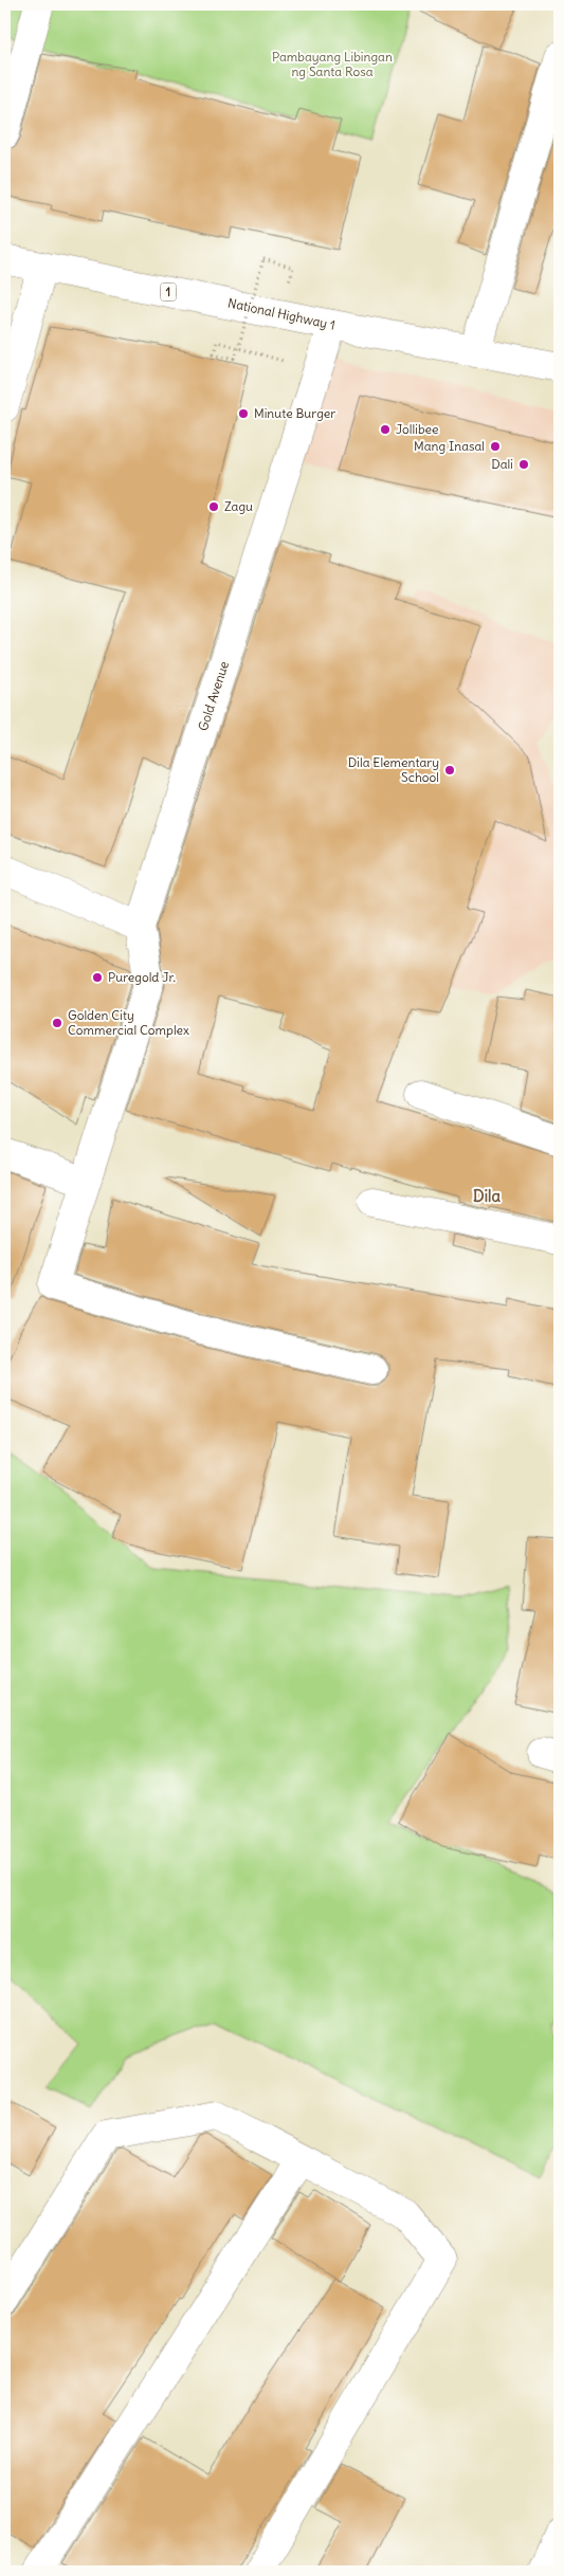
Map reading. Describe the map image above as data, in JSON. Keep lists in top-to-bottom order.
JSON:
{
  "streets": {
    "main road": ["1", "National Highway 1", "Gold Avenue"]
  },
  "crossings": [
    ["National Highway 1", "Gold Avenue"]
  ],
  "districts": ["Dila"],
  "parks": ["Pambayang Libingan ng Santa Rosa"],
  "places": [
    "Minute Burger",
    "Jollibee",
    "Mang Inasal",
    "Dali",
    "Zagu",
    "Dila Elementary School",
    "Puregold Jr.",
    "Golden City Commercial Complex"
  ]
}
